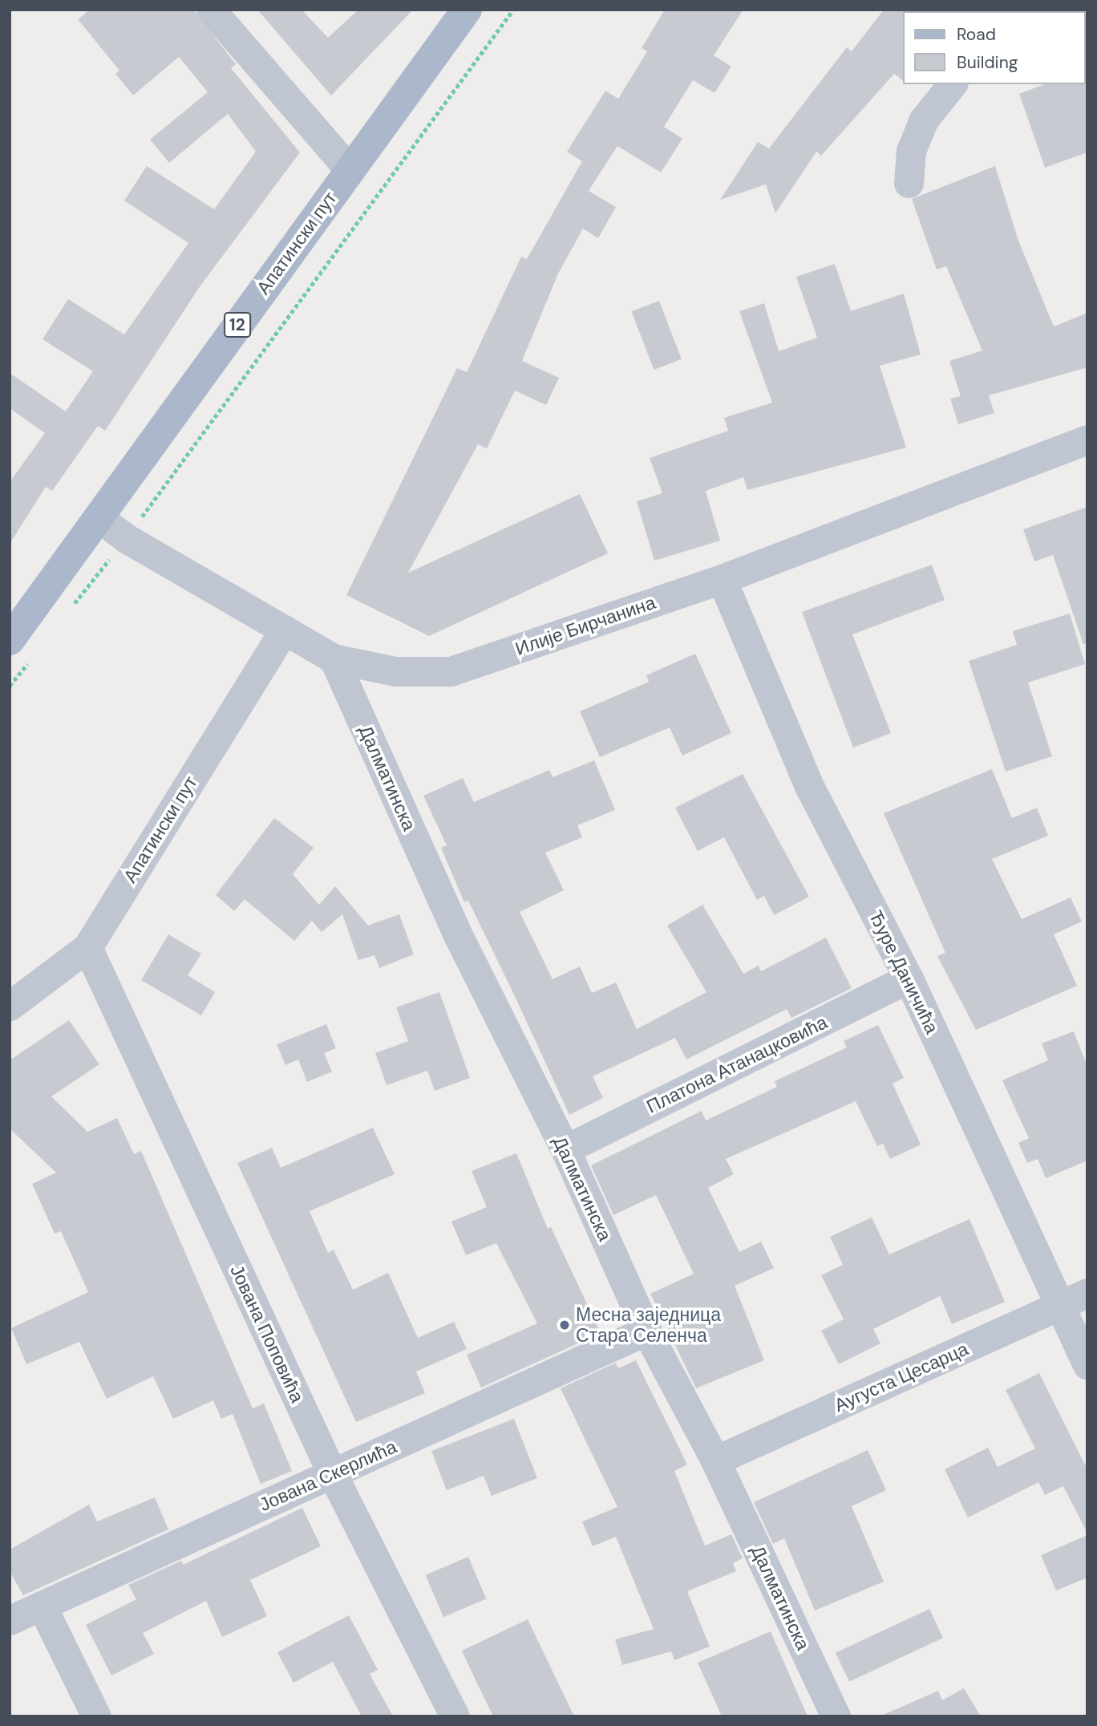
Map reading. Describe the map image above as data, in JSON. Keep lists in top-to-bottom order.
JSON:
{
  "streets": {
    "main road": ["Апатински пут", "12"],
    "street": [
      "Илије Бирчанина",
      "Далматинска",
      "Ђуре Даничића",
      "Платона Атанацковића",
      "Јована Поповића",
      "Аугуста Цесарца",
      "Јована Скерлића"
    ]
  },
  "crossings": [
    ["Апатински пут", "Илије Бирчанина"],
    ["Апатински пут", "Јована Поповића"],
    ["Илије Бирчанина", "Далматинска"],
    ["Илије Бирчанина", "Ђуре Даничића"],
    ["Далматинска", "Платона Атанацковића"],
    ["Далматинска", "Аугуста Цесарца"],
    ["Далматинска", "Јована Скерлића"],
    ["Ђуре Даничића", "Платона Атанацковића"],
    ["Ђуре Даничића", "Аугуста Цесарца"],
    ["Јована Поповића", "Јована Скерлића"]
  ],
  "places": ["Месна заједница Стара Селенча"],
  "legend": ["Road", "Building"]
}
